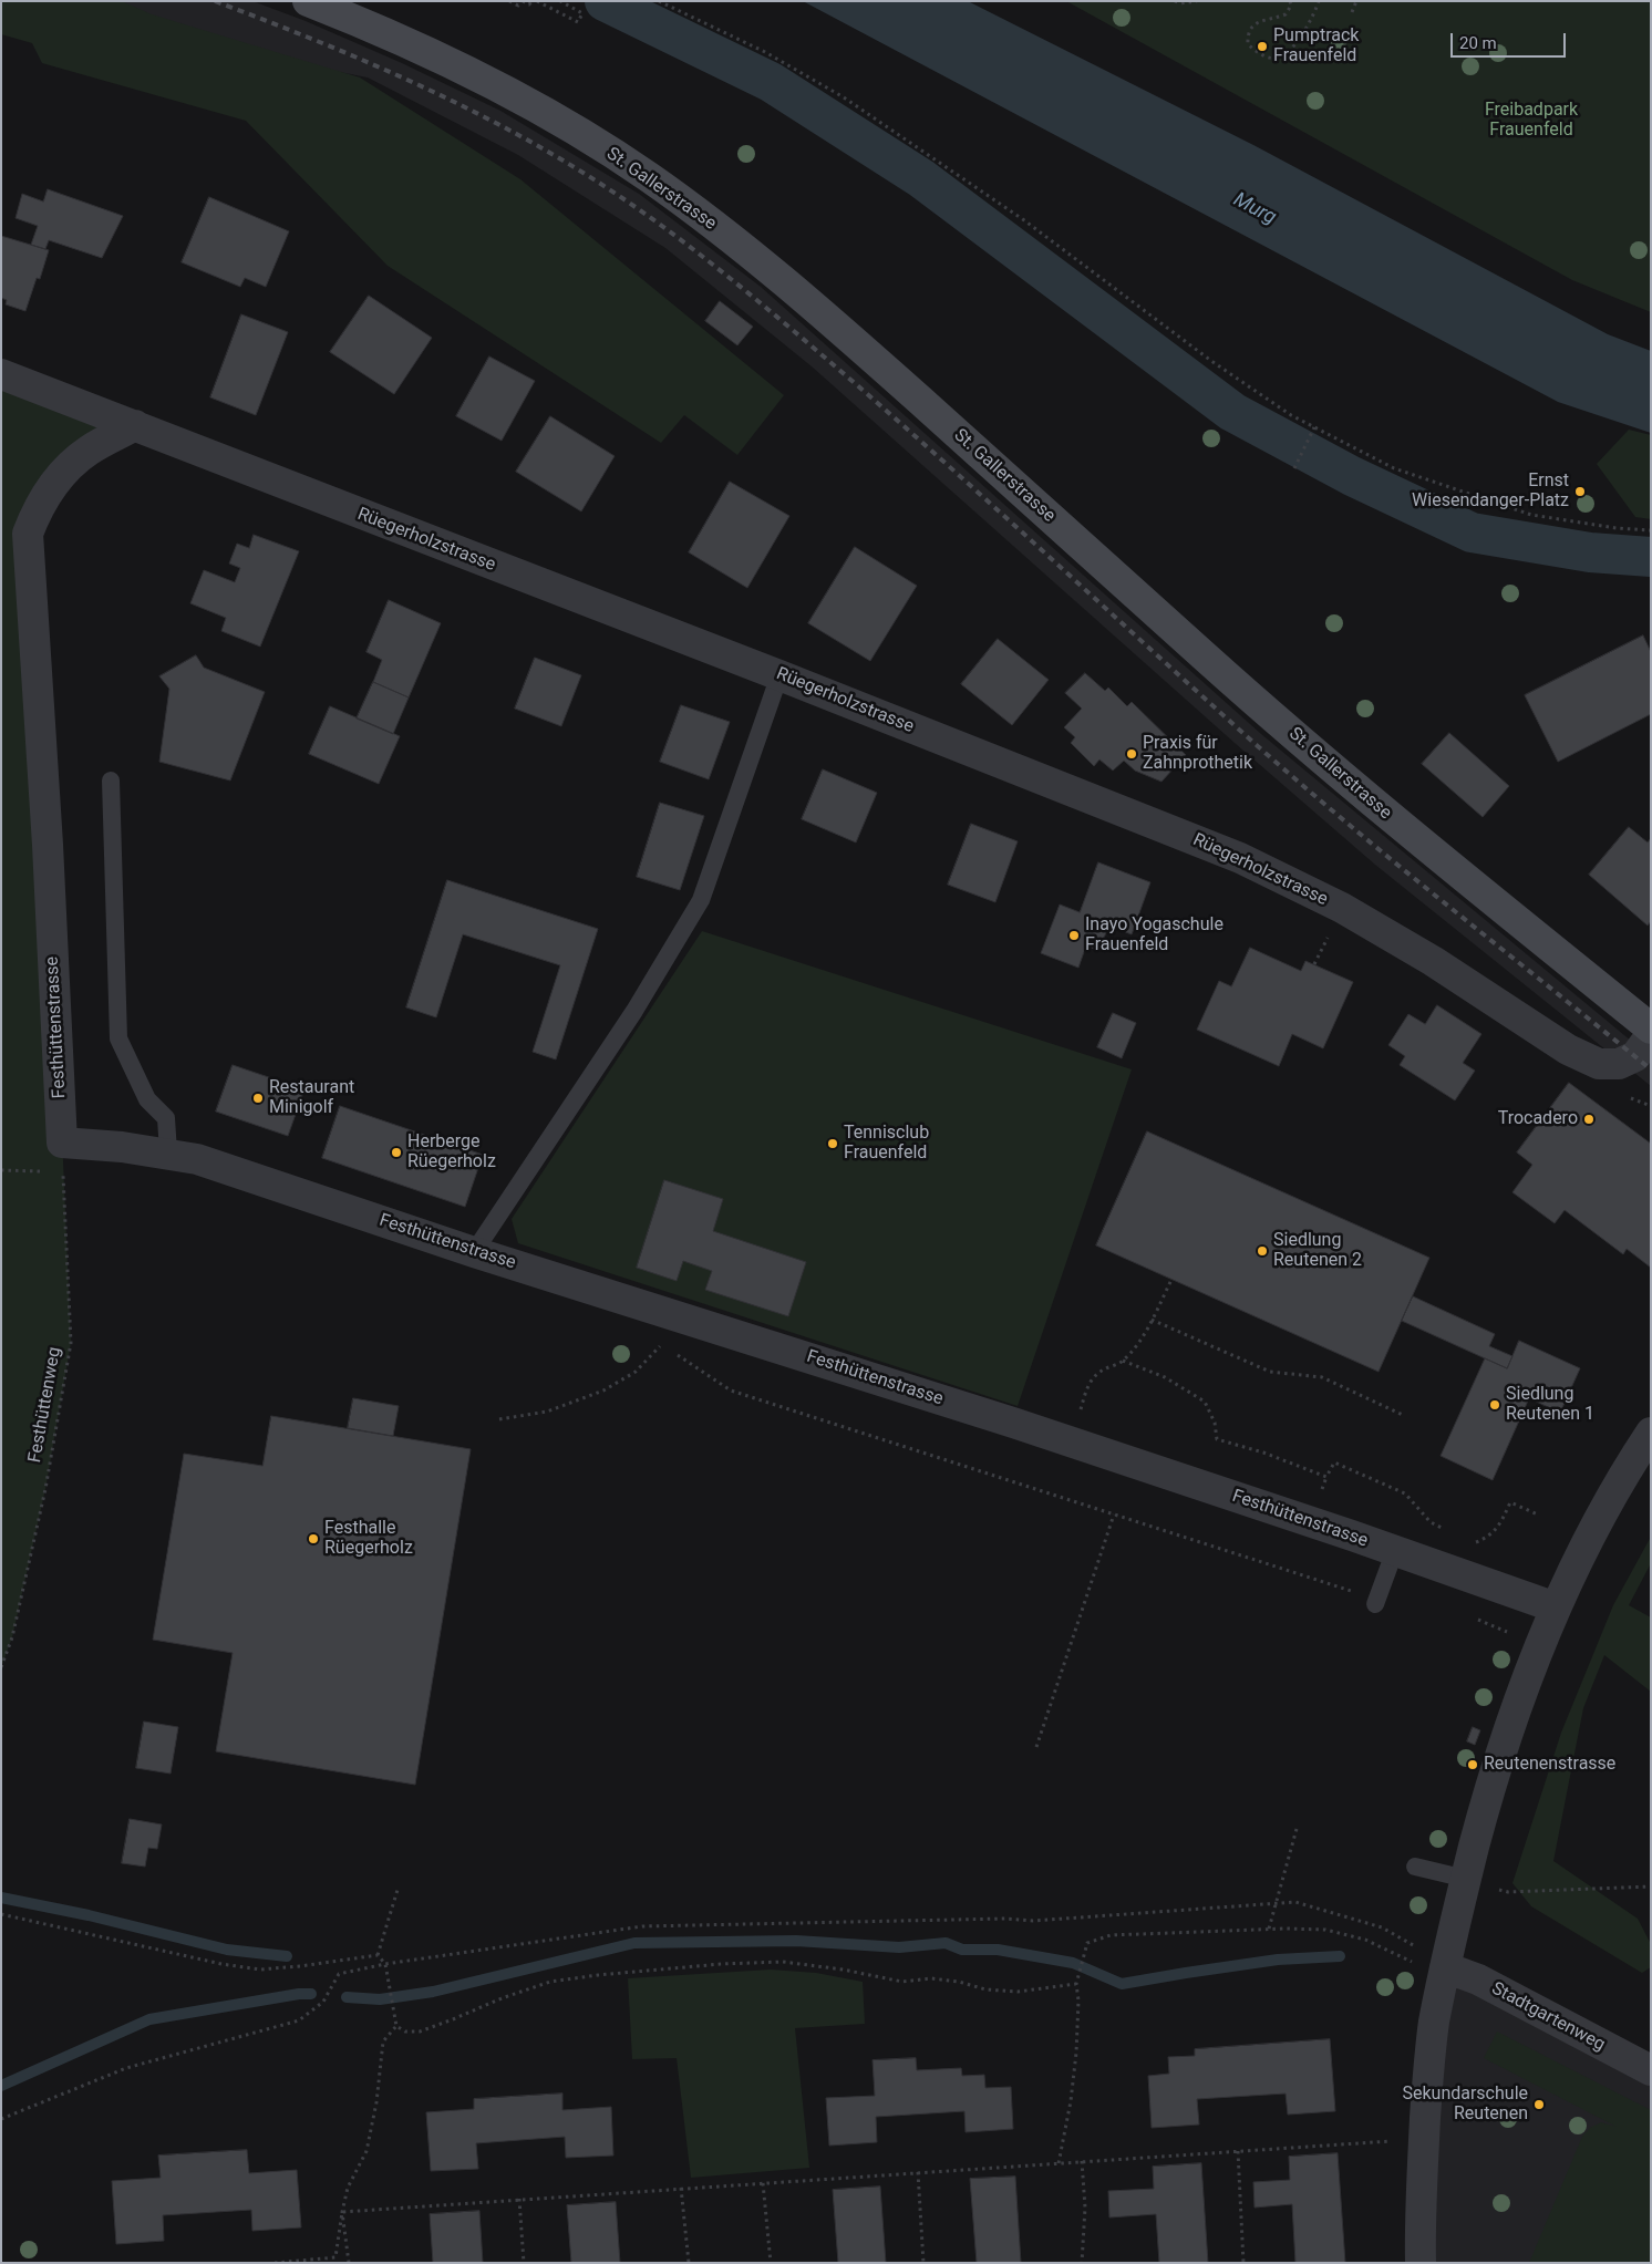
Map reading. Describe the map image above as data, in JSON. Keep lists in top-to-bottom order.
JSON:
{
  "streets": {
    "main road": ["St. Gallerstrasse"],
    "street": ["Rüegerholzstrasse", "Festhüttenstrasse", "Stadtgartenweg"],
    "path": ["Festhüttenweg"]
  },
  "crossings": [
    ["Rüegerholzstrasse", "Festhüttenstrasse"],
    ["Festhüttenstrasse", "Festhüttenweg"]
  ],
  "water": ["Murg"],
  "parks": ["Freibadpark Frauenfeld"],
  "places": [
    "Pumptrack Frauenfeld",
    "Ernst Wiesendanger-Platz",
    "Praxis für Zahnprothetik",
    "Inayo Yogaschule Frauenfeld",
    "Restaurant Minigolf",
    "Trocadero",
    "Tennisclub Frauenfeld",
    "Herberge Rüegerholz",
    "Siedlung Reutenen 2",
    "Siedlung Reutenen 1",
    "Festhalle Rüegerholz",
    "Reutenenstrasse",
    "Sekundarschule Reutenen"
  ],
  "scale_bar": "20 m"
}
